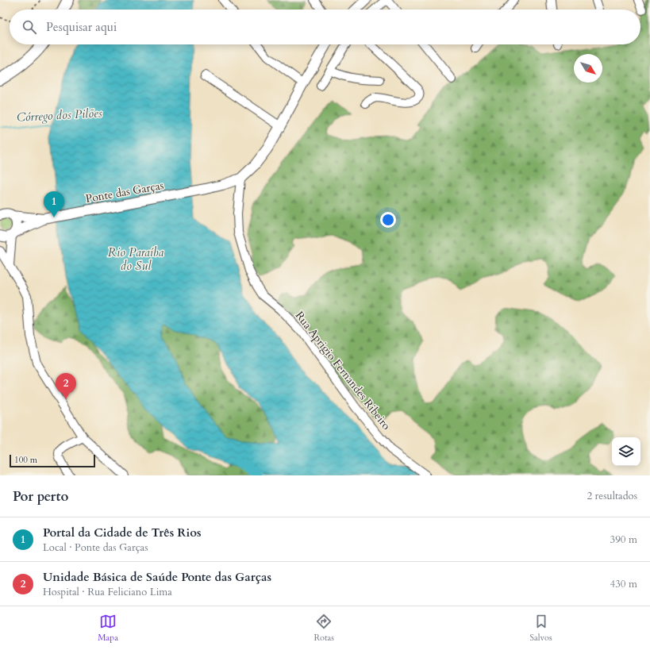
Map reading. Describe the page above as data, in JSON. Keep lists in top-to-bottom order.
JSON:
{
  "streets": {
    "main road": ["Ponte das Garças"],
    "street": ["Rua Aprigio Fernandes Ribeiro"]
  },
  "crossings": [
    ["Ponte das Garças", "Rua Aprigio Fernandes Ribeiro"]
  ],
  "water": ["Córrego dos Pilões", "Rio Paraíba do Sul"],
  "scale_bar": "100 m",
  "north": "bottom right",
  "page": {
    "search": "Pesquisar aqui",
    "pins": ["1", "2"],
    "scale": "100 m",
    "heading": ["Por perto", "2 resultados"],
    "list": [
      {
        "mark": "1",
        "name": "Portal da Cidade de Três Rios",
        "note": "Local · Ponte das Garças",
        "value": "390 m"
      },
      {
        "mark": "2",
        "name": "Unidade Básica de Saúde Ponte das Garças",
        "note": "Hospital · Rua Feliciano Lima",
        "value": "430 m"
      }
    ],
    "nav": ["Mapa", "Rotas", "Salvos"]
  }
}
